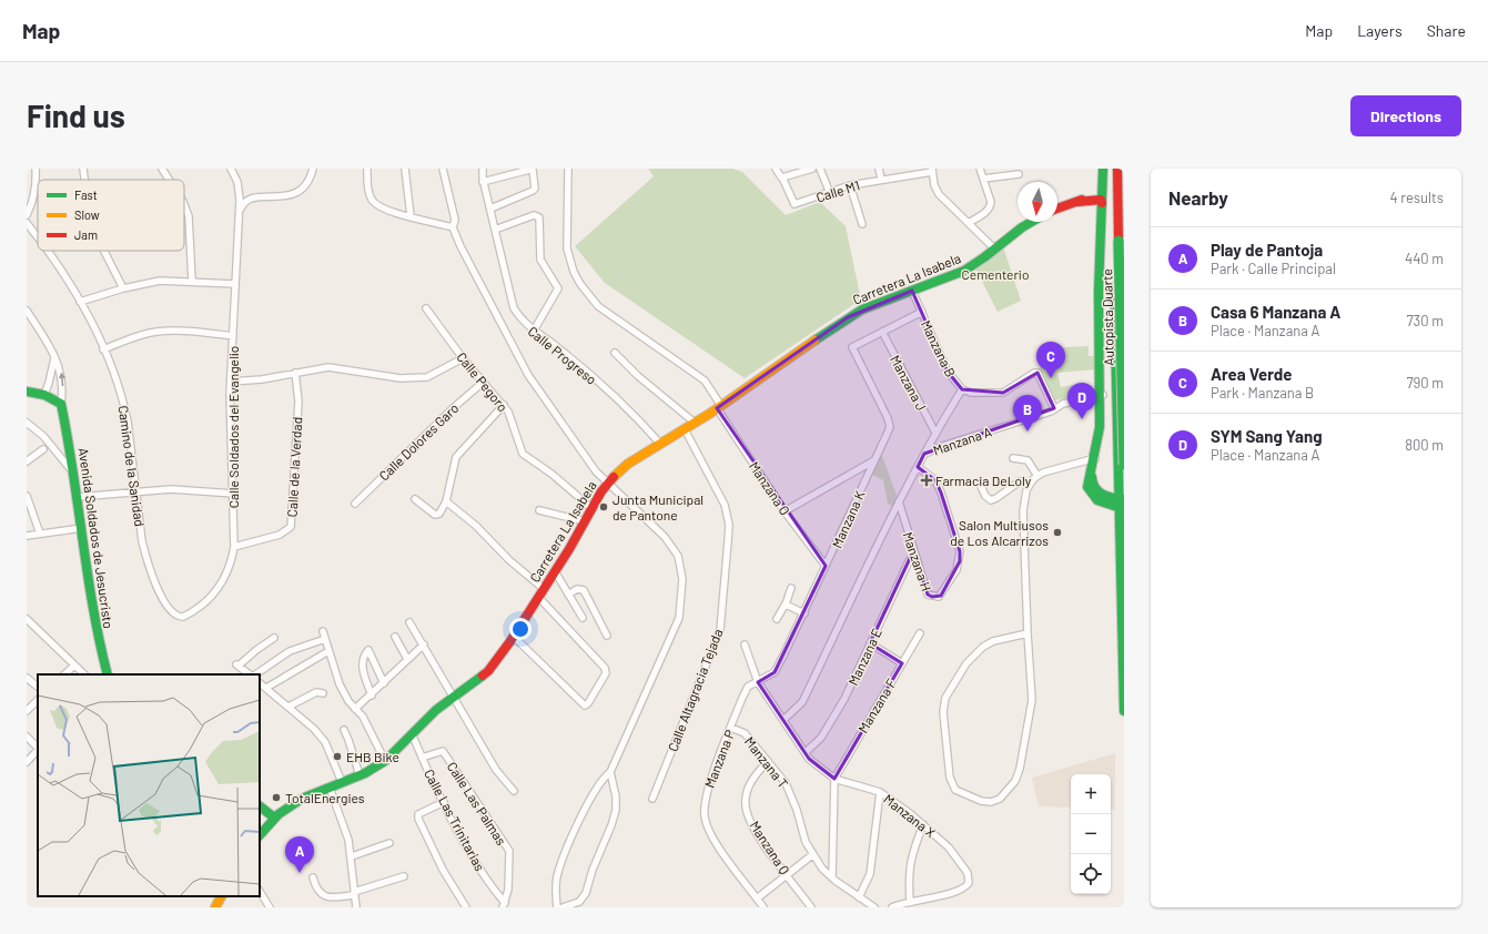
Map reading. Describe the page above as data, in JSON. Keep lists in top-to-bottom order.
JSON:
{
  "streets": {
    "main road": ["Carretera La Isabela", "Autopista Duarte", "Avenida Soldados de Jesucristo"],
    "street": [
      "Calle M1",
      "Manzana B",
      "Calle Progreso",
      "Calle Pegoro",
      "Manzana J",
      "Calle Soldados del Evangelio",
      "Manzana A",
      "Calle Dolores Garo",
      "Camino de la Sanidad",
      "Calle de la Verdad",
      "Manzana O",
      "Manzana K",
      "Manzana H",
      "Manzana E",
      "Calle Altagracia Tejada",
      "Manzana F",
      "Manzana P",
      "Manzana T",
      "Calle Las Palmas",
      "Manzana X",
      "Calle Las Trinitarias",
      "Manzana Q"
    ]
  },
  "crossings": [
    ["Carretera La Isabela", "Manzana B"],
    ["Carretera La Isabela", "Calle Progreso"],
    ["Carretera La Isabela", "Calle Pegoro"],
    ["Carretera La Isabela", "Manzana O"],
    ["Carretera La Isabela", "Calle Altagracia Tejada"],
    ["Carretera La Isabela", "Calle Las Trinitarias"],
    ["Manzana B", "Manzana A"],
    ["Calle Pegoro", "Calle Dolores Garo"],
    ["Manzana J", "Manzana K"],
    ["Calle Soldados del Evangelio", "Camino de la Sanidad"],
    ["Calle Soldados del Evangelio", "Calle de la Verdad"],
    ["Manzana O", "Manzana K"],
    ["Manzana K", "Manzana P"],
    ["Manzana H", "Manzana E"],
    ["Manzana F", "Manzana X"],
    ["Manzana P", "Manzana T"],
    ["Manzana T", "Manzana Q"],
    ["Calle Las Palmas", "Calle Las Trinitarias"]
  ],
  "parks": ["Cementerio"],
  "places": {
    "health": ["Farmacia DeLoly"],
    "other": [
      "Junta Municipal de Pantone",
      "Salon Multiusos de Los Alcarrizos",
      "EHB Bike",
      "TotalEnergies"
    ]
  },
  "legend": ["Fast", "Slow", "Jam"],
  "north": "bottom",
  "page": {
    "header": "Map",
    "nav": ["Map", "Layers", "Share"],
    "buttons": "Directions",
    "title": "Find us",
    "heading": ["Nearby", "4 results"],
    "list": [
      {
        "mark": "A",
        "name": "Play de Pantoja",
        "note": "Park · Calle Principal",
        "value": "440 m"
      },
      {
        "mark": "B",
        "name": "Casa 6 Manzana A",
        "note": "Place · Manzana A",
        "value": "730 m"
      },
      {
        "mark": "C",
        "name": "Area Verde",
        "note": "Park · Manzana B",
        "value": "790 m"
      },
      {
        "mark": "D",
        "name": "SYM Sang Yang",
        "note": "Place · Manzana A",
        "value": "800 m"
      }
    ],
    "pins": [
      "C",
      "D",
      "B",
      "A"
    ],
    "map_buttons": ["+", "−"]
  }
}
